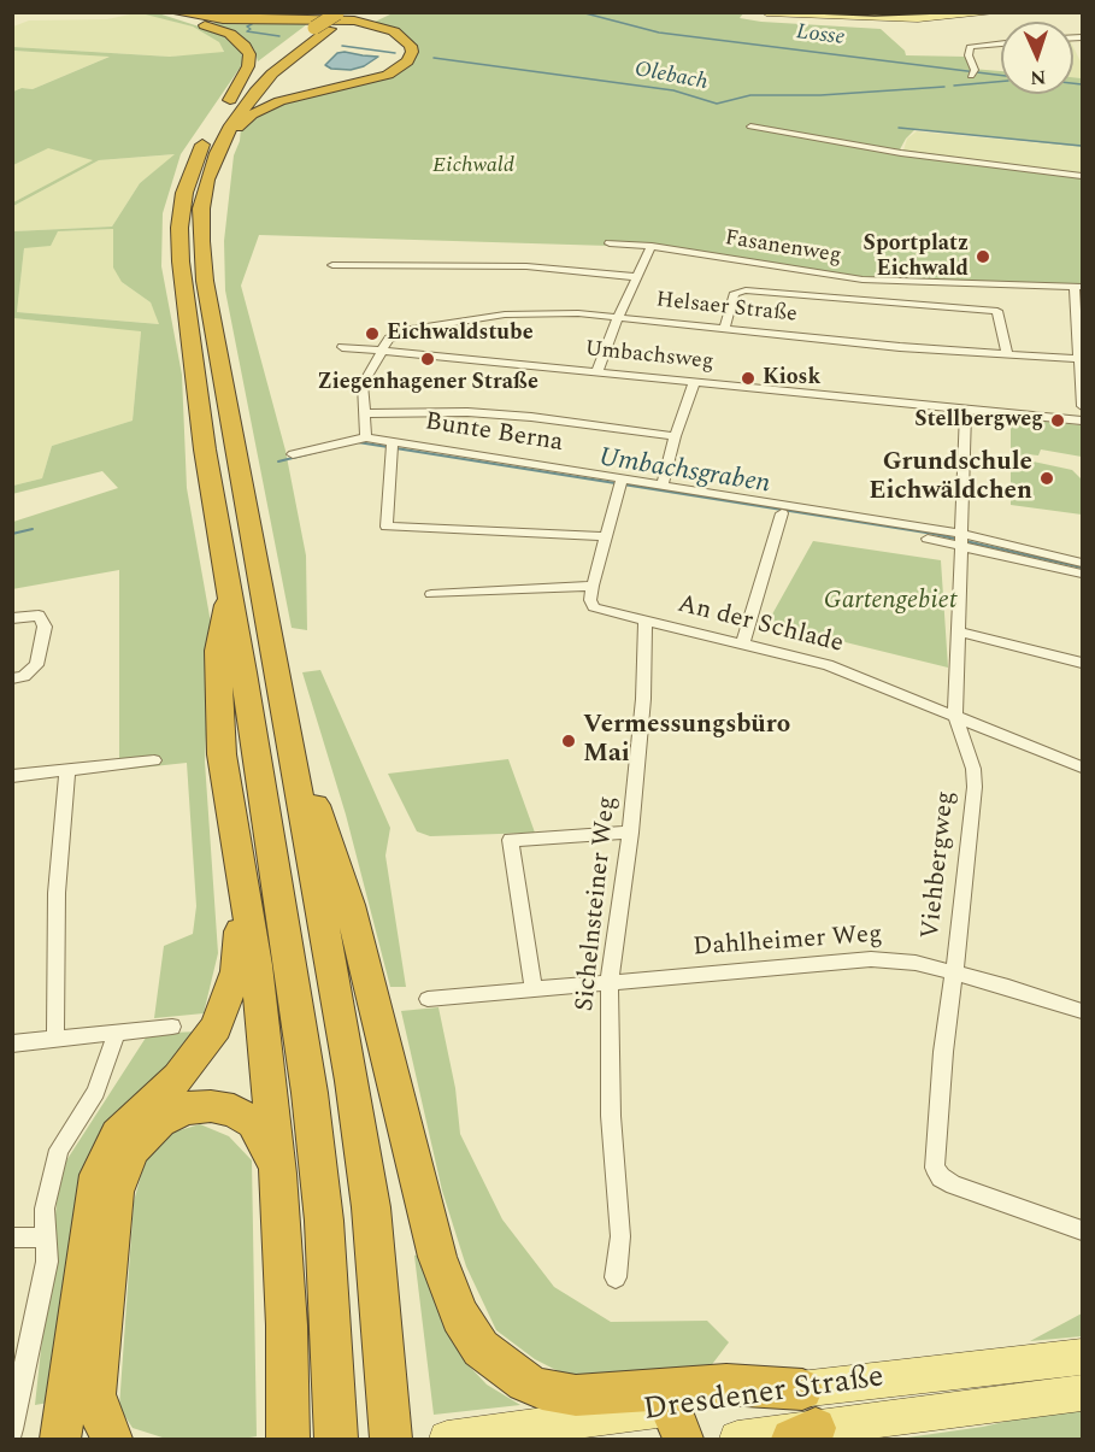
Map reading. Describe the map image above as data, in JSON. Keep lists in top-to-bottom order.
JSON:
{
  "streets": {
    "main road": ["Dresdener Straße"],
    "street": [
      "Fasanenweg",
      "Helsaer Straße",
      "Umbachsweg",
      "Bunte Berna",
      "An der Schlade",
      "Viehbergweg",
      "Sichelnsteiner Weg",
      "Dahlheimer Weg"
    ]
  },
  "crossings": [
    ["Helsaer Straße", "Umbachsweg"],
    ["Umbachsweg", "Viehbergweg"],
    ["Bunte Berna", "Viehbergweg"],
    ["An der Schlade", "Viehbergweg"],
    ["An der Schlade", "Sichelnsteiner Weg"],
    ["Viehbergweg", "Dahlheimer Weg"],
    ["Sichelnsteiner Weg", "Dahlheimer Weg"]
  ],
  "water": ["Losse", "Olebach", "Umbachsgraben"],
  "parks": ["Eichwald", "Gartengebiet"],
  "places": [
    "Sportplatz Eichwald",
    "Eichwaldstube",
    "Ziegenhagener Straße",
    "Kiosk",
    "Stellbergweg",
    "Grundschule Eichwäldchen",
    "Vermessungsbüro Mai"
  ],
  "north": "bottom"
}
